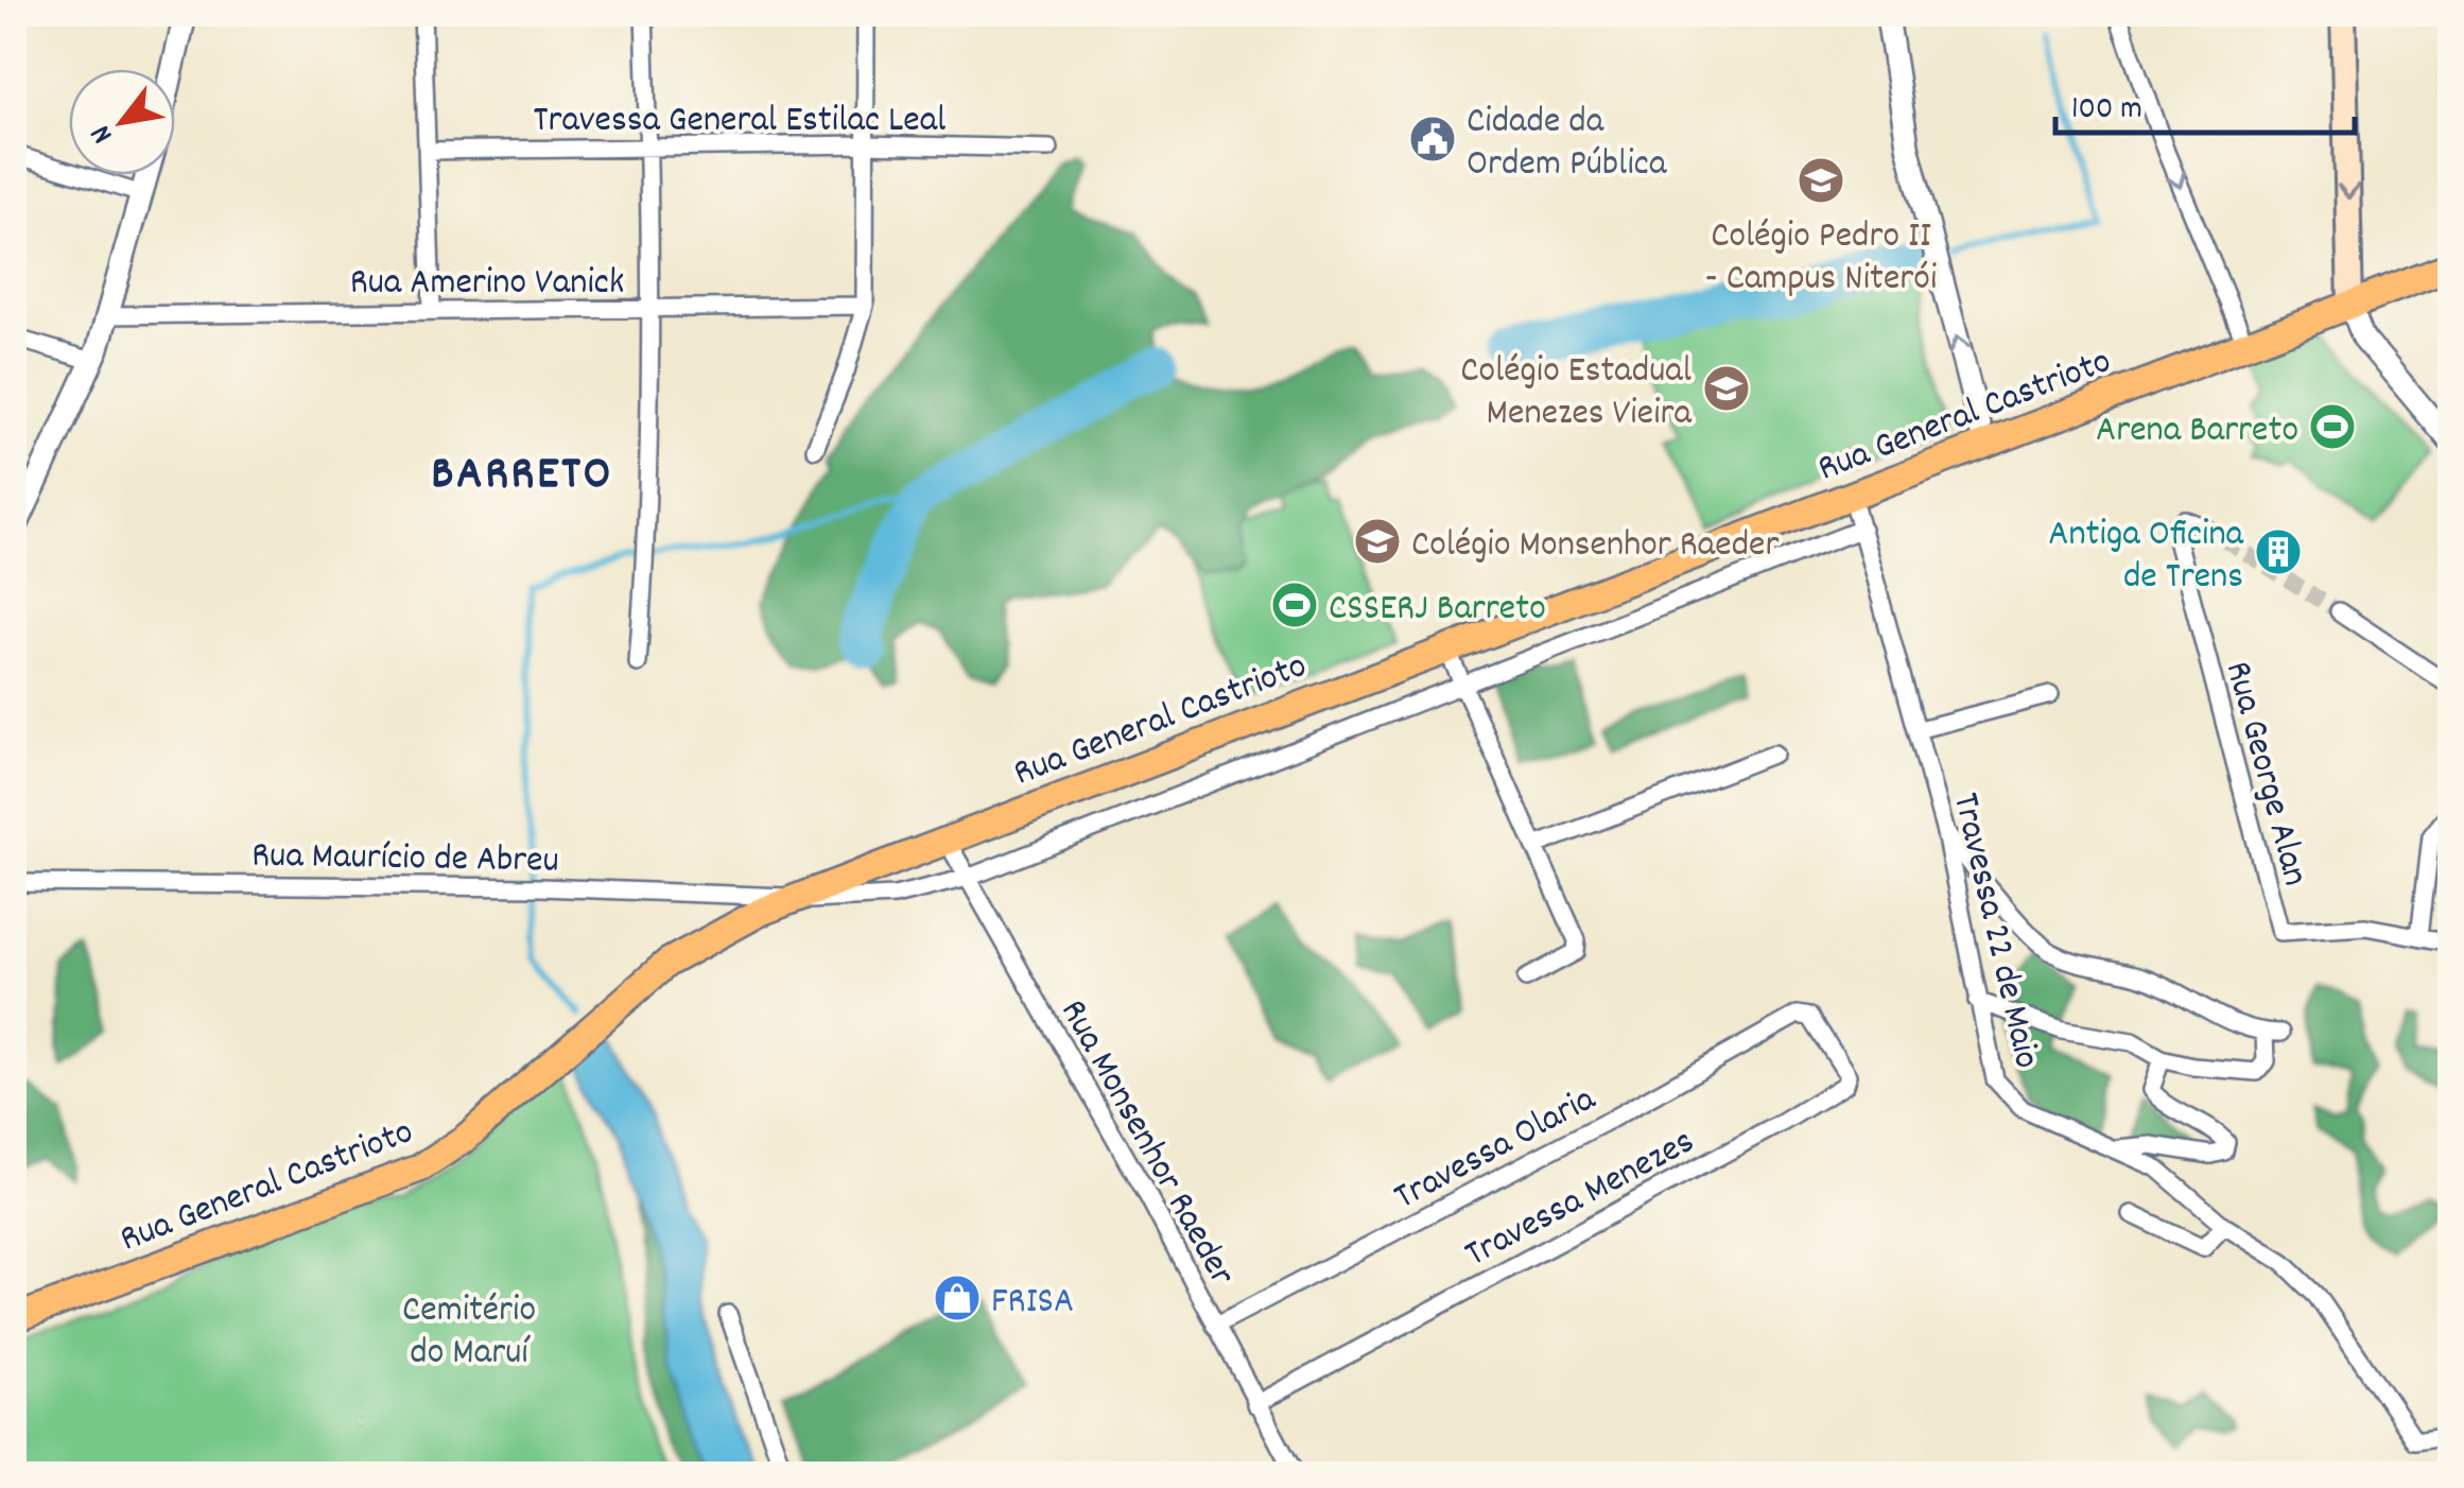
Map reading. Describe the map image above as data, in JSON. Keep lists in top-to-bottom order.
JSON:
{
  "streets": {
    "main road": ["Rua General Castrioto"],
    "street": [
      "Travessa General Estilac Leal",
      "Rua Amerino Vanick",
      "Rua George Alan",
      "Rua Maurício de Abreu",
      "Travessa 22 de Maio",
      "Rua Monsenhor Raeder",
      "Travessa Olaria",
      "Travessa Menezes"
    ]
  },
  "crossings": [
    ["Rua General Castrioto", "Rua Maurício de Abreu"],
    ["Rua General Castrioto", "Travessa 22 de Maio"],
    ["Rua General Castrioto", "Rua Monsenhor Raeder"],
    ["Rua Maurício de Abreu", "Travessa 22 de Maio"],
    ["Rua Maurício de Abreu", "Rua Monsenhor Raeder"],
    ["Rua Monsenhor Raeder", "Travessa Olaria"],
    ["Rua Monsenhor Raeder", "Travessa Menezes"],
    ["Travessa Olaria", "Travessa Menezes"]
  ],
  "districts": ["BARRETO"],
  "parks": ["Cemitério do Maruí"],
  "places": {
    "public building": ["Cidade da Ordem Pública"],
    "school or university": ["Colégio Pedro II - Campus Niterói", "Colégio Estadual Menezes Vieira", "Colégio Monsenhor Raeder"],
    "sports": ["Arena Barreto", "CSSERJ Barreto"],
    "building": ["Antiga Oficina de Trens"],
    "shop": ["FRISA"]
  },
  "scale_bar": "100 m",
  "north": "bottom left"
}
